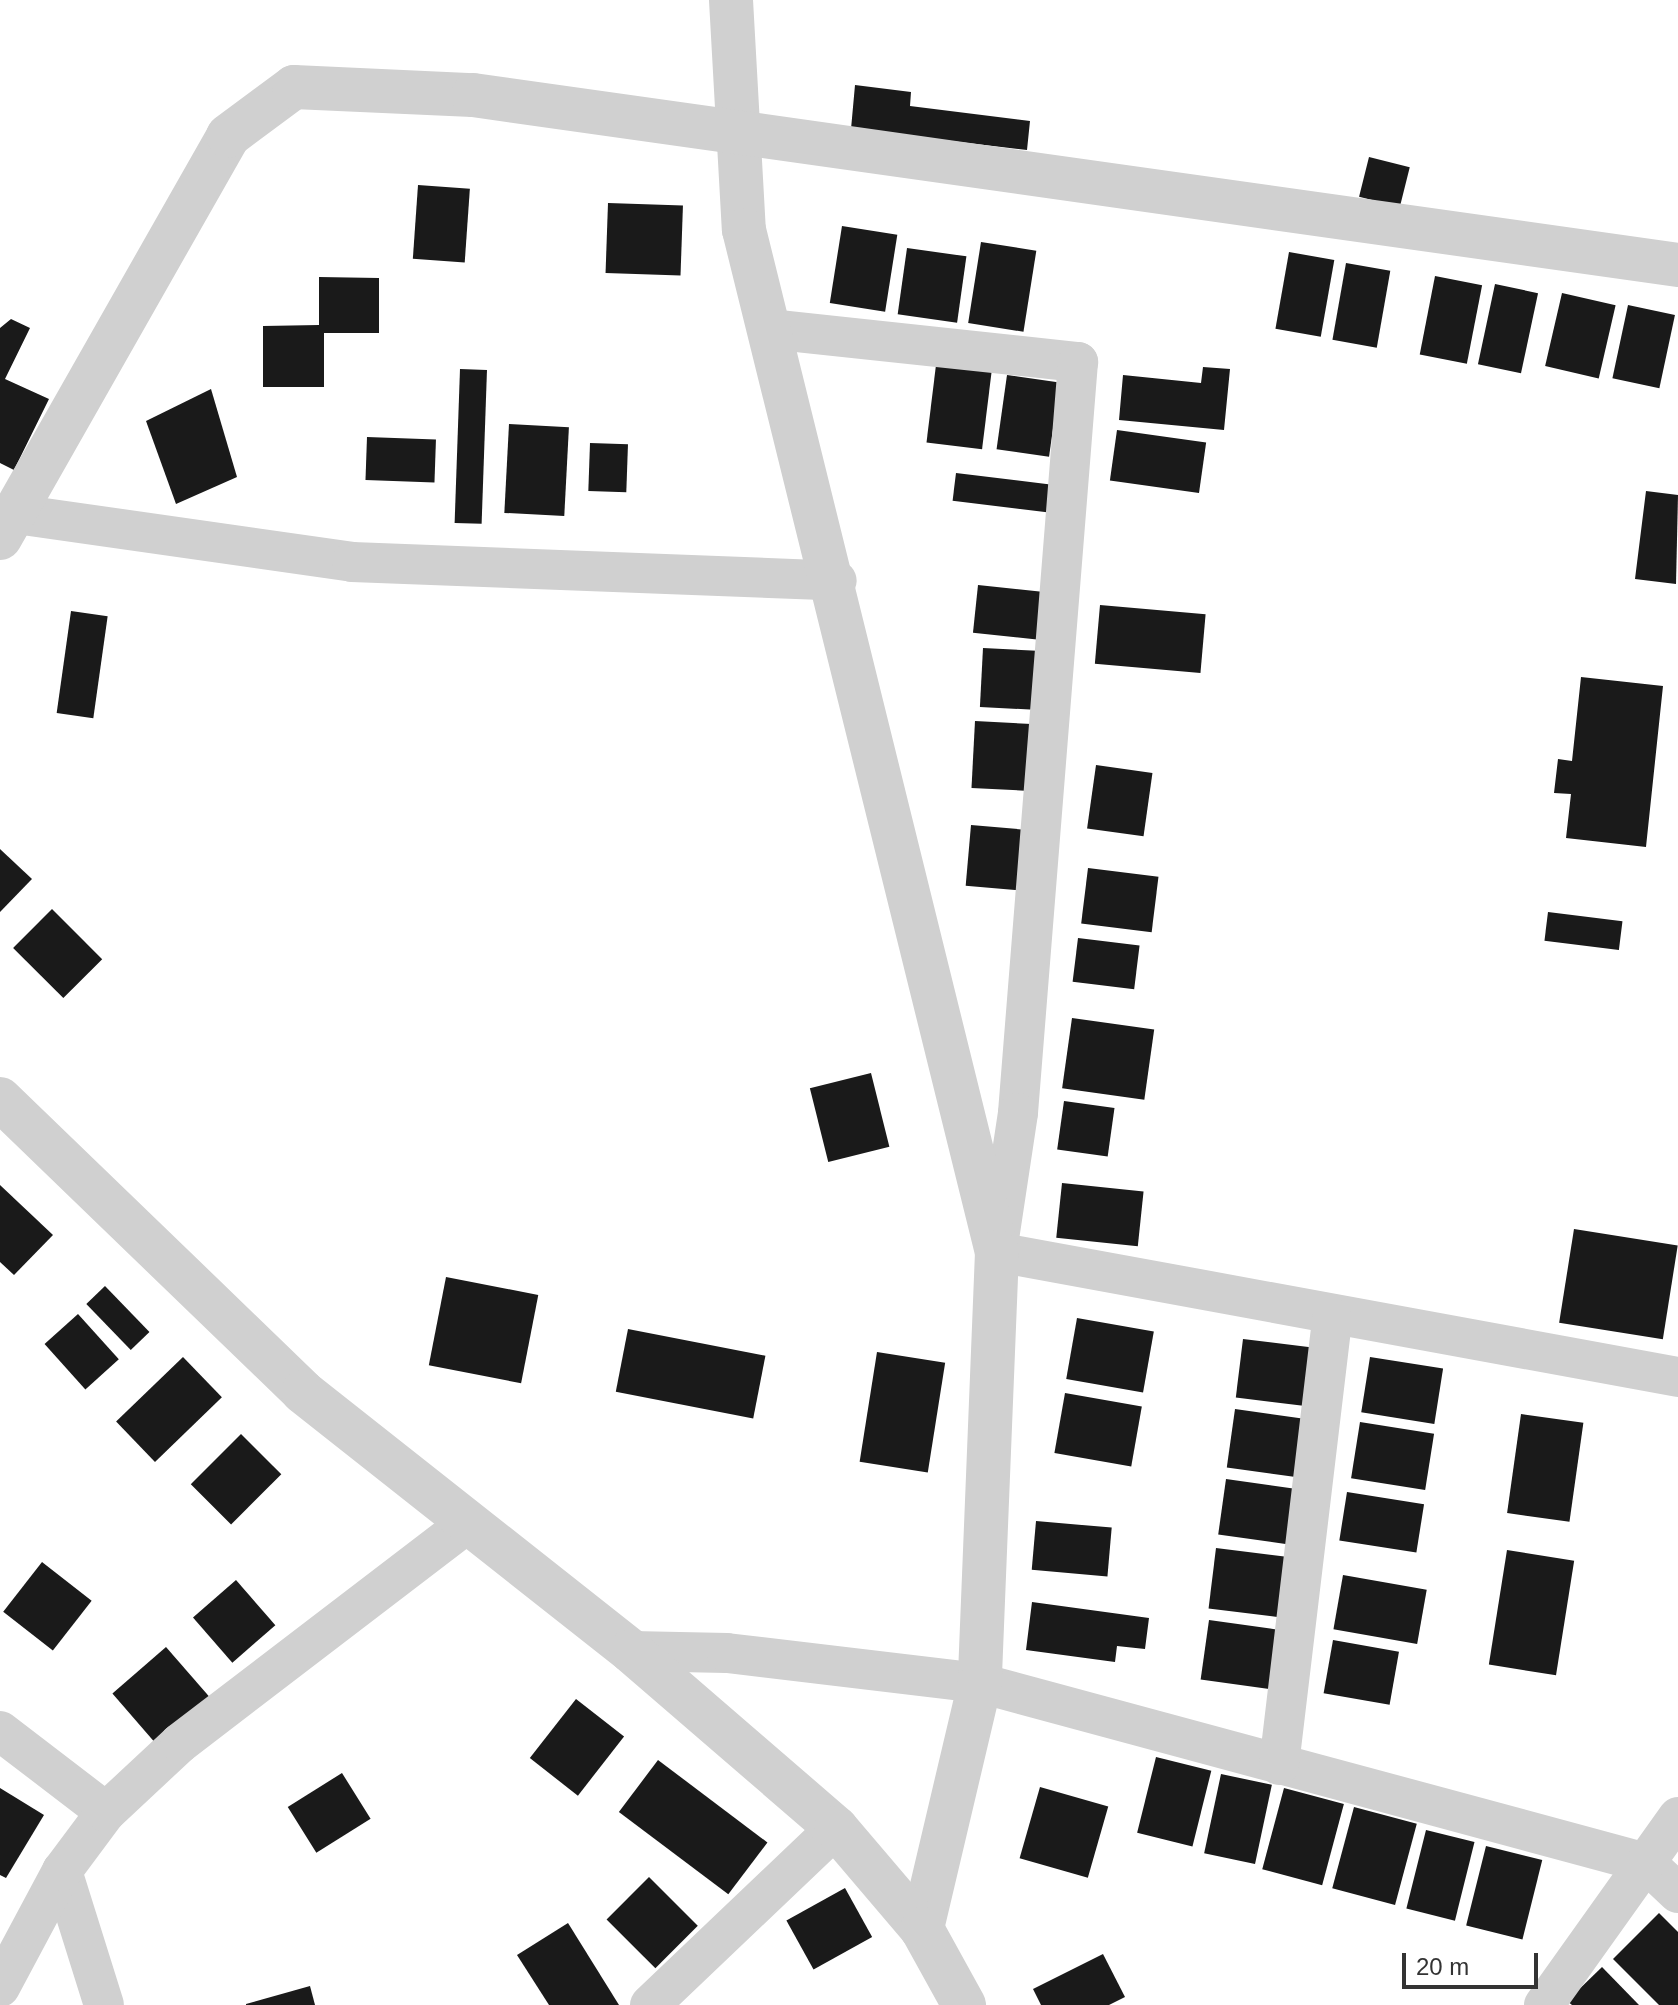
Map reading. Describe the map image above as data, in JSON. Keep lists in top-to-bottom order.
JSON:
{
  "scale_bar": "20 m"
}
